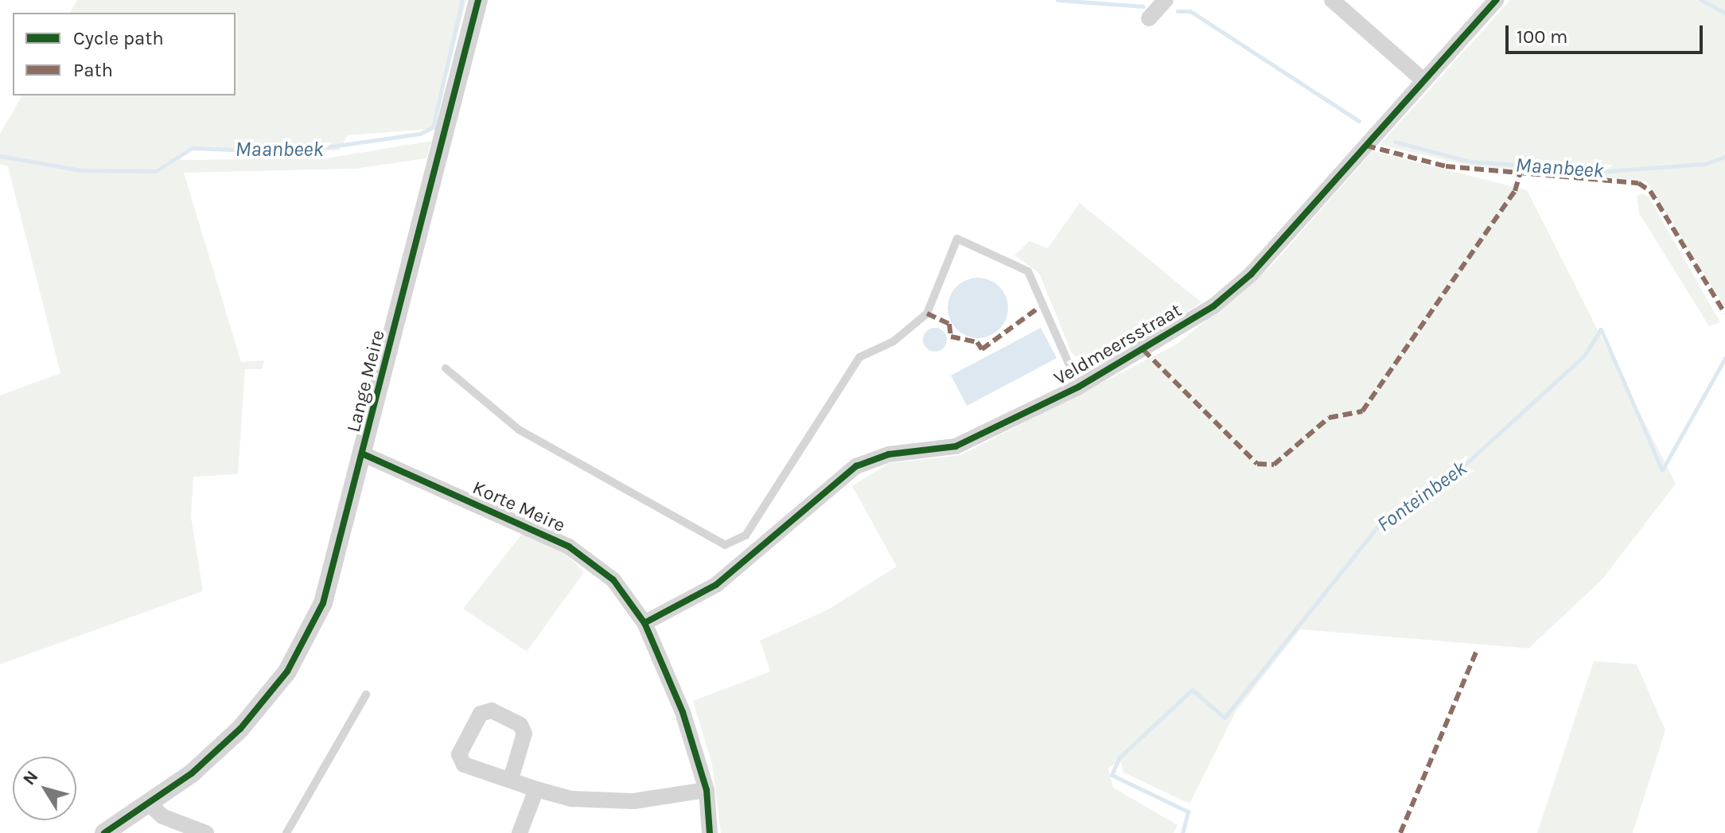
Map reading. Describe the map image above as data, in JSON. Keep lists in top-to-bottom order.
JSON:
{
  "streets": {
    "street": ["Veldmeersstraat", "Lange Meire", "Korte Meire"]
  },
  "crossings": [
    ["Veldmeersstraat", "Korte Meire"],
    ["Lange Meire", "Korte Meire"]
  ],
  "water": ["Maanbeek", "Fonteinbeek"],
  "legend": ["Cycle path", "Path"],
  "scale_bar": "100 m",
  "north": "top left"
}
